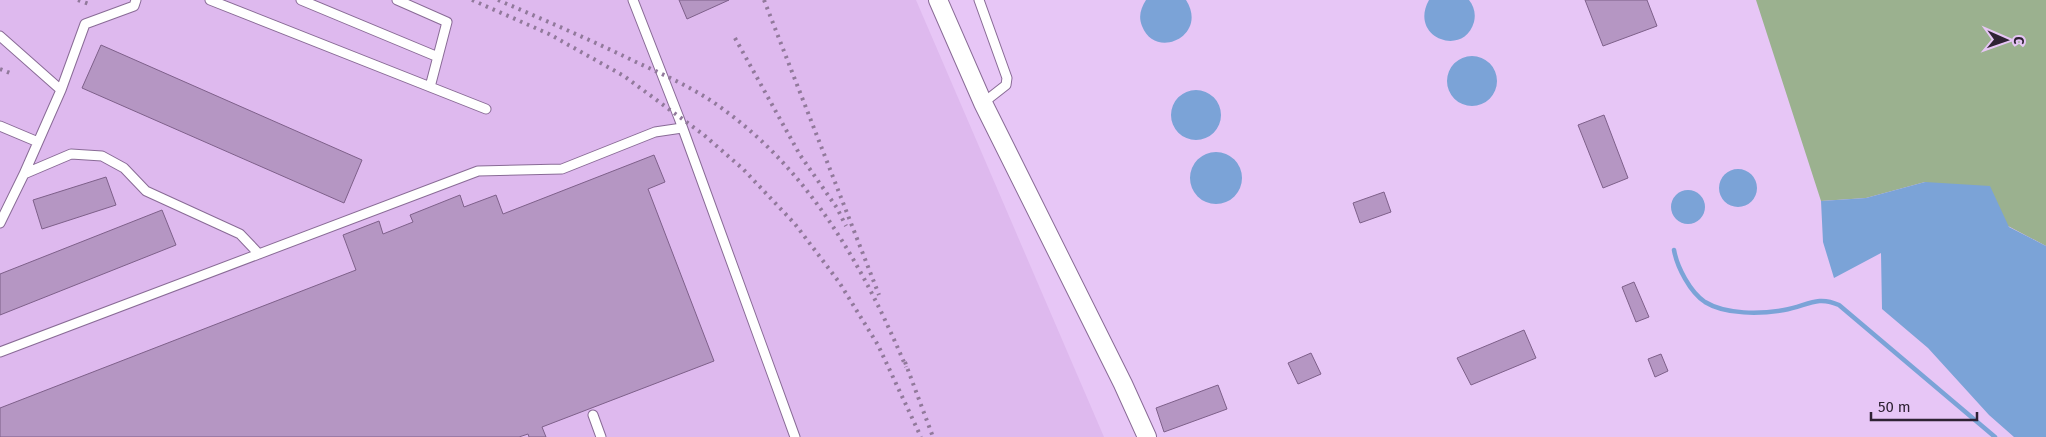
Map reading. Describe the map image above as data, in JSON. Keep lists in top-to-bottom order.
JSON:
{
  "scale_bar": "50 m",
  "north": "right"
}
